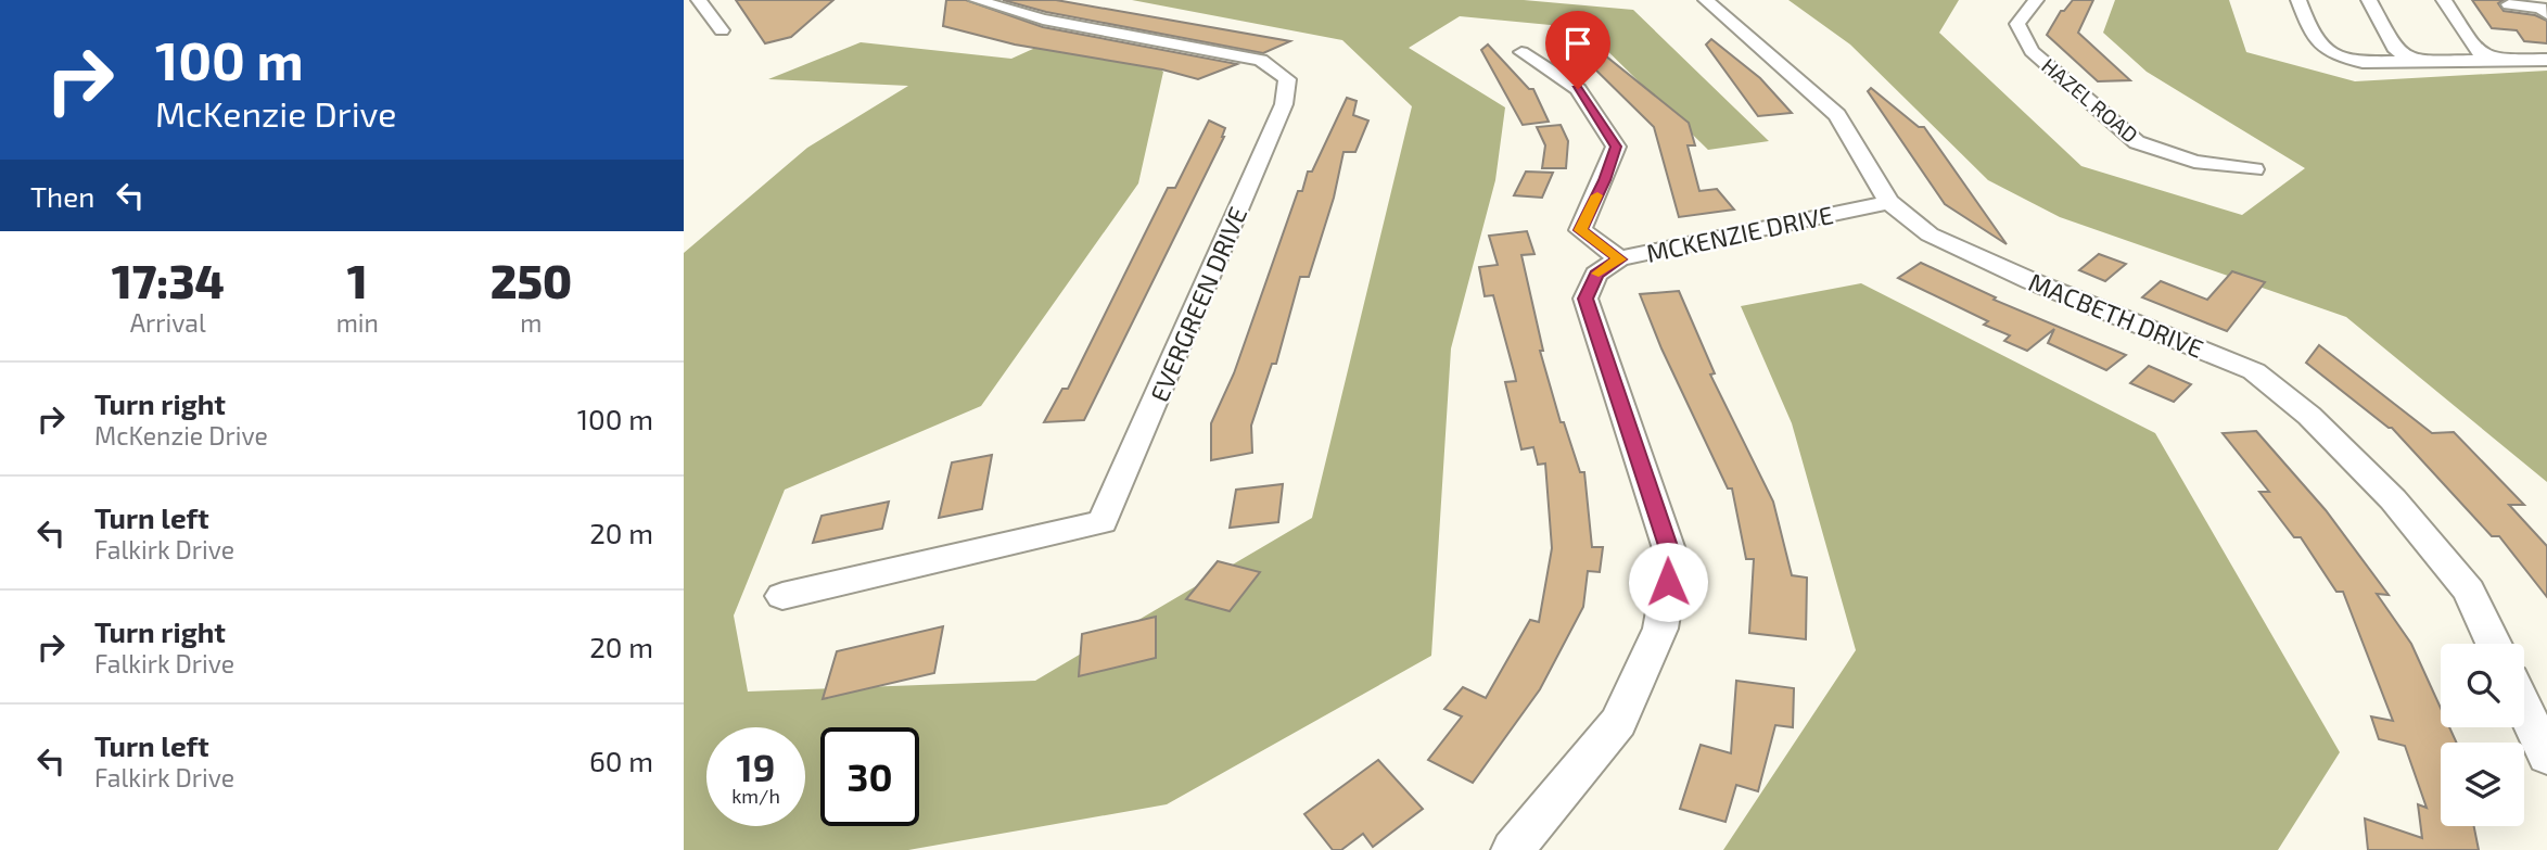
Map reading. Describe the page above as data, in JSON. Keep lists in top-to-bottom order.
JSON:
{
  "streets": {
    "street": [
      "HAZEL ROAD",
      "MCKENZIE DRIVE",
      "EVERGREEN DRIVE",
      "MACBETH DRIVE"
    ]
  },
  "crossings": [
    ["MCKENZIE DRIVE", "MACBETH DRIVE"]
  ],
  "page": {
    "turn": ["100 m", "McKenzie Drive"],
    "then": "Then",
    "eta": [
      "17:34",
      "Arrival",
      "1",
      "min",
      "250",
      "m"
    ],
    "list": [
      {
        "name": "Turn right",
        "note": "McKenzie Drive",
        "value": "100 m"
      },
      {
        "name": "Turn left",
        "note": "Falkirk Drive",
        "value": "20 m"
      },
      {
        "name": "Turn right",
        "note": "Falkirk Drive",
        "value": "20 m"
      },
      {
        "name": "Turn left",
        "note": "Falkirk Drive",
        "value": "60 m"
      }
    ],
    "speed": "19 km/h",
    "limit": "30"
  }
}
